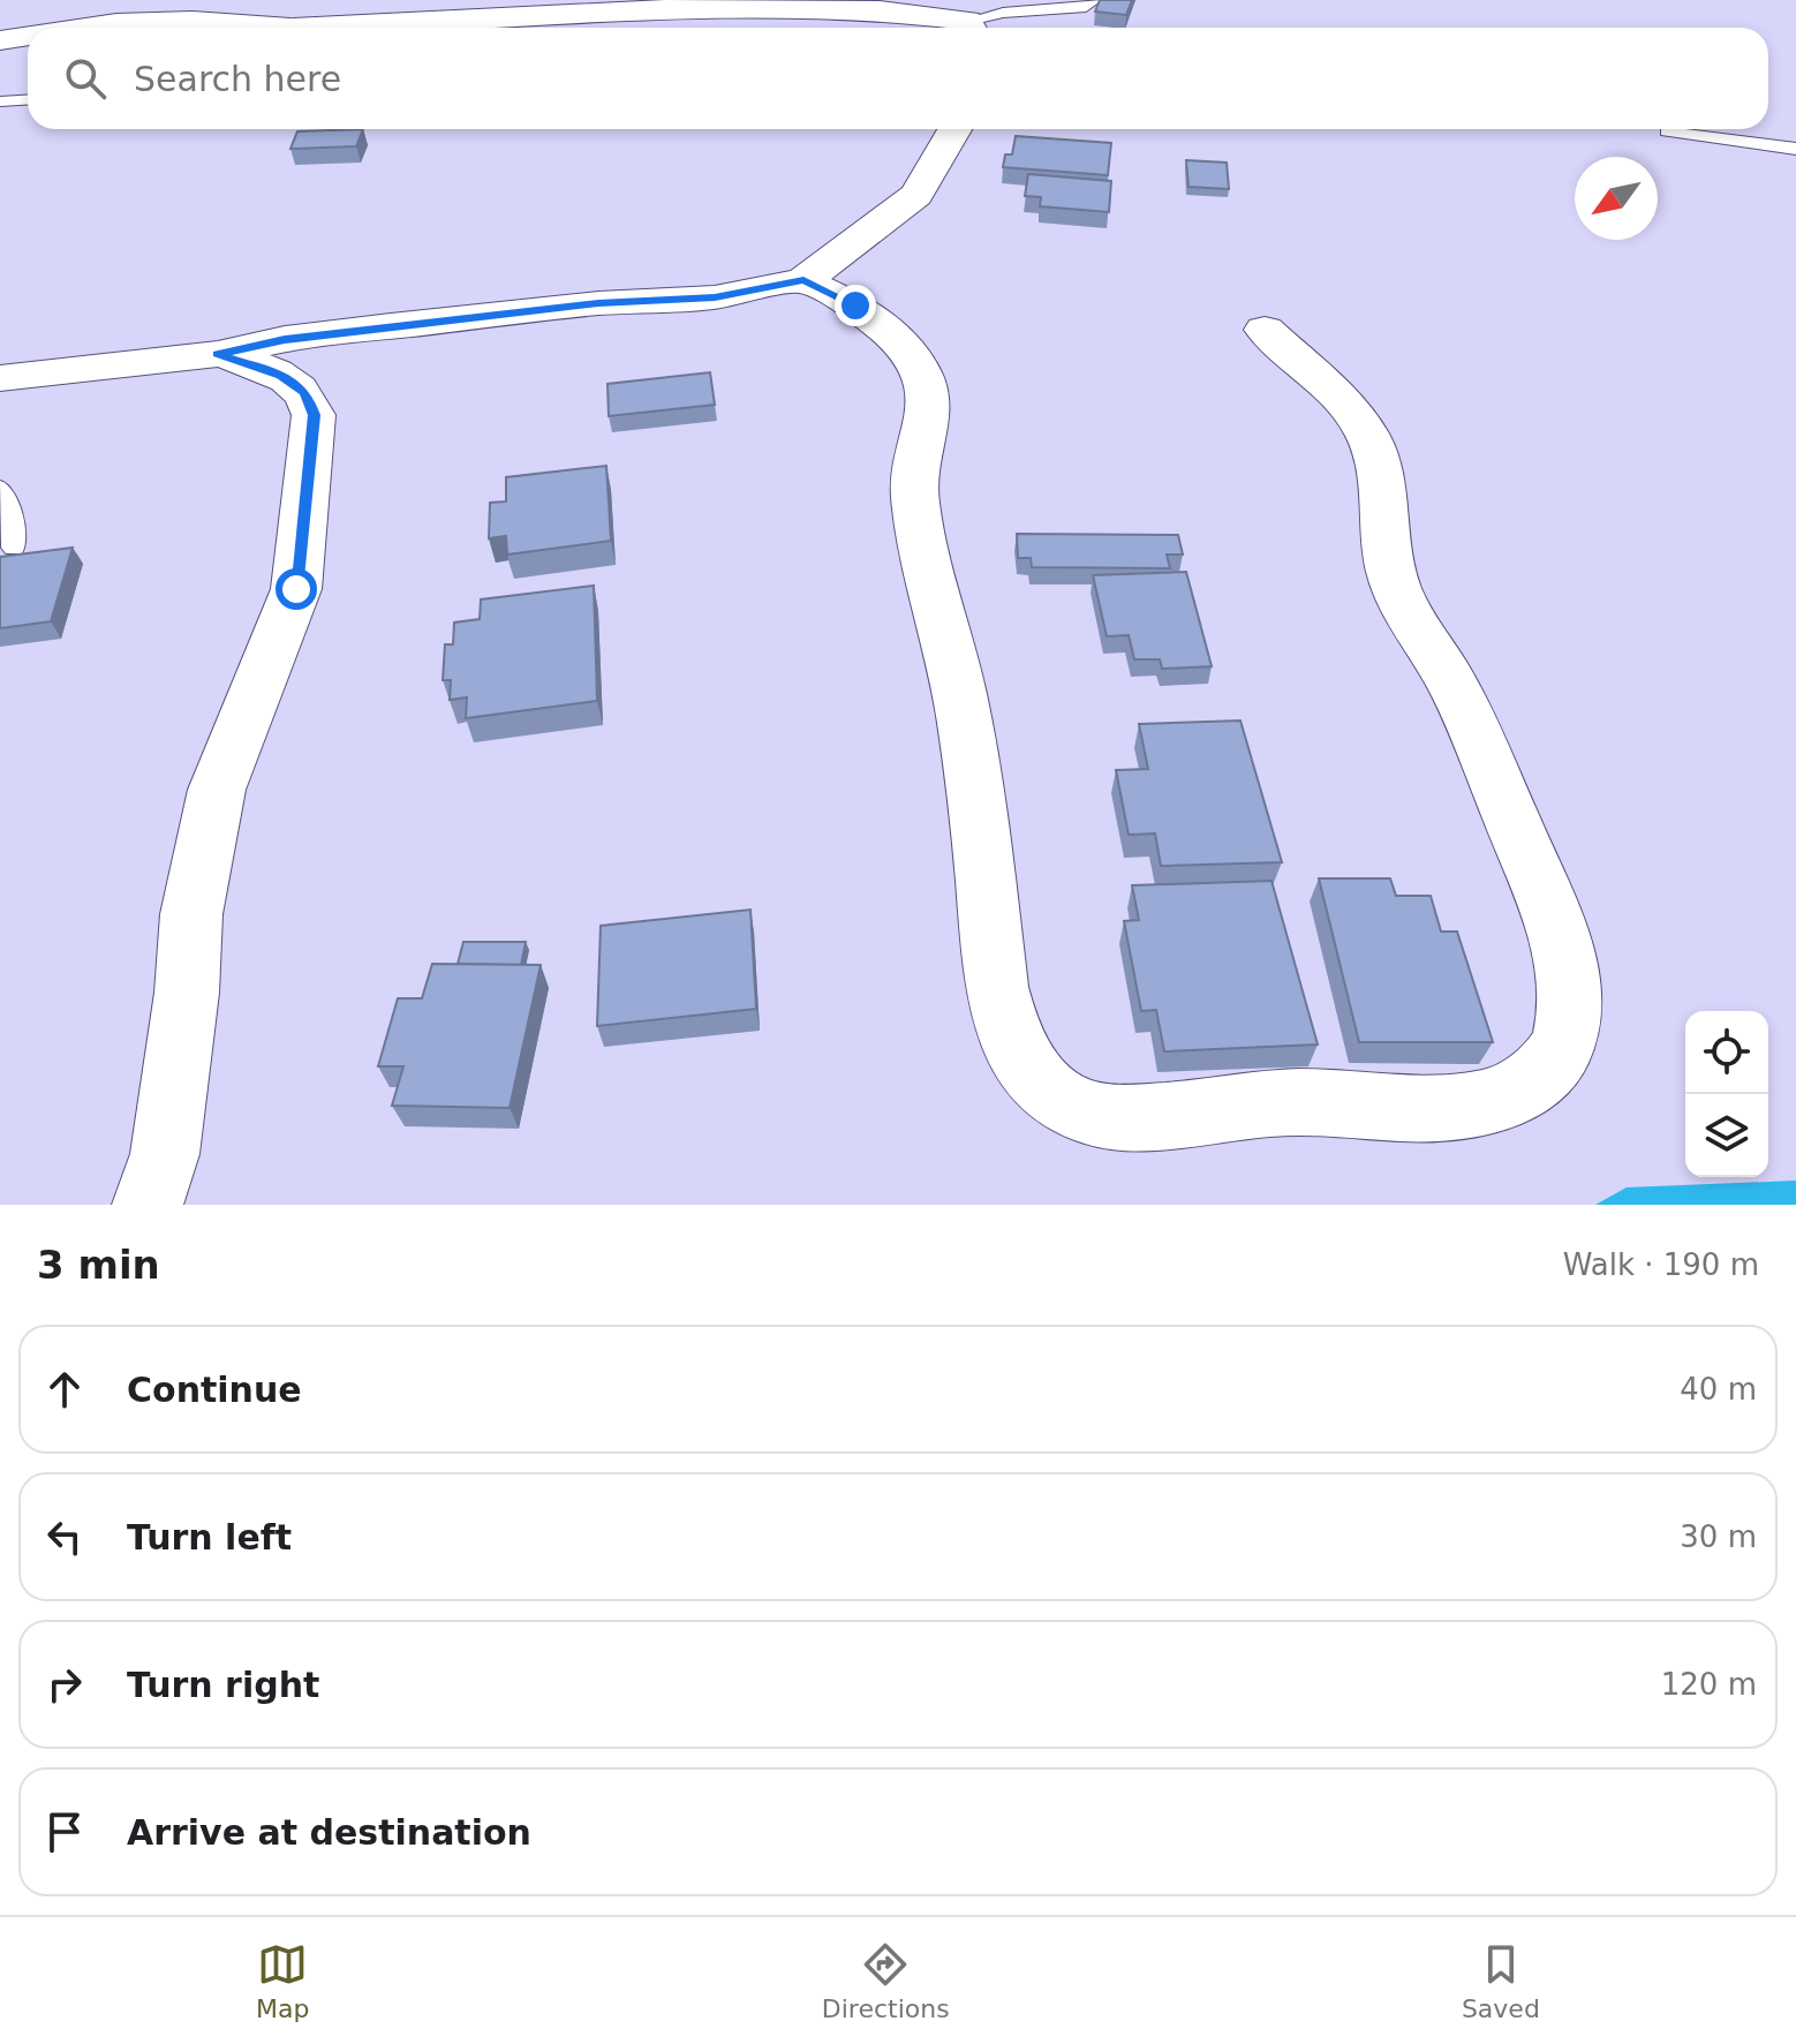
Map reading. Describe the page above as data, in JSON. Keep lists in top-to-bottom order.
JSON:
{
  "north": "bottom left",
  "page": {
    "search": "Search here",
    "heading": ["3 min", "Walk · 190 m"],
    "list": [
      ["Continue", "40 m"],
      ["Turn left", "30 m"],
      ["Turn right", "120 m"],
      "Arrive at destination"
    ],
    "nav": ["Map", "Directions", "Saved"]
  }
}
